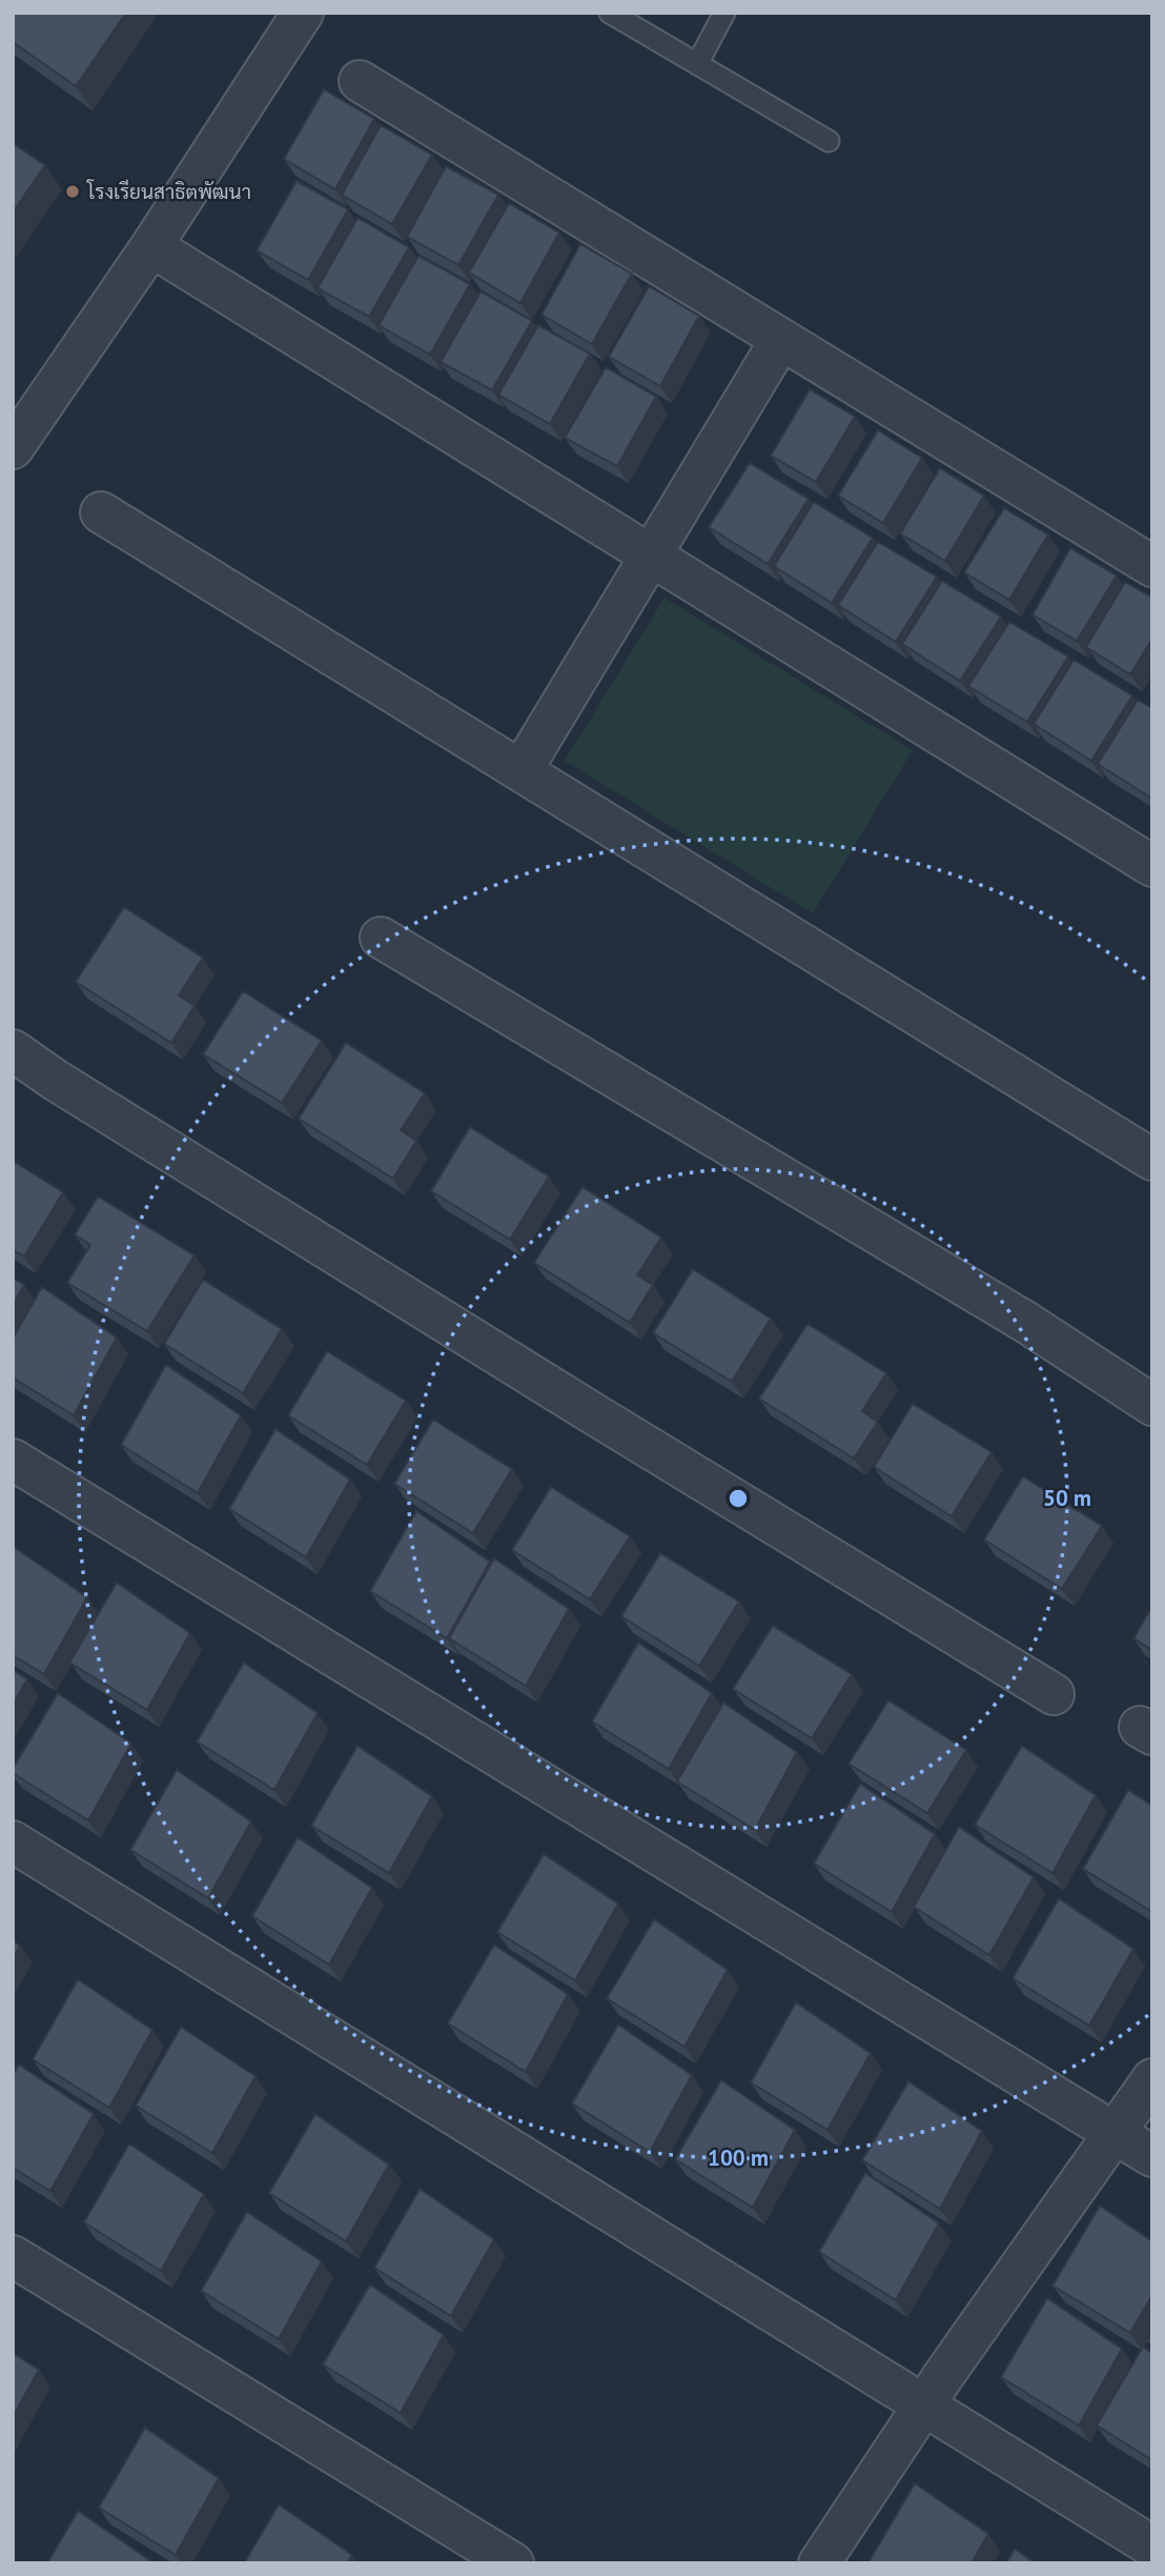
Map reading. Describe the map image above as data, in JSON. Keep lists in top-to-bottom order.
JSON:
{
  "places": ["โรงเรียนสาธิตพัฒนา"],
  "rings": ["50 m", "100 m"]
}
